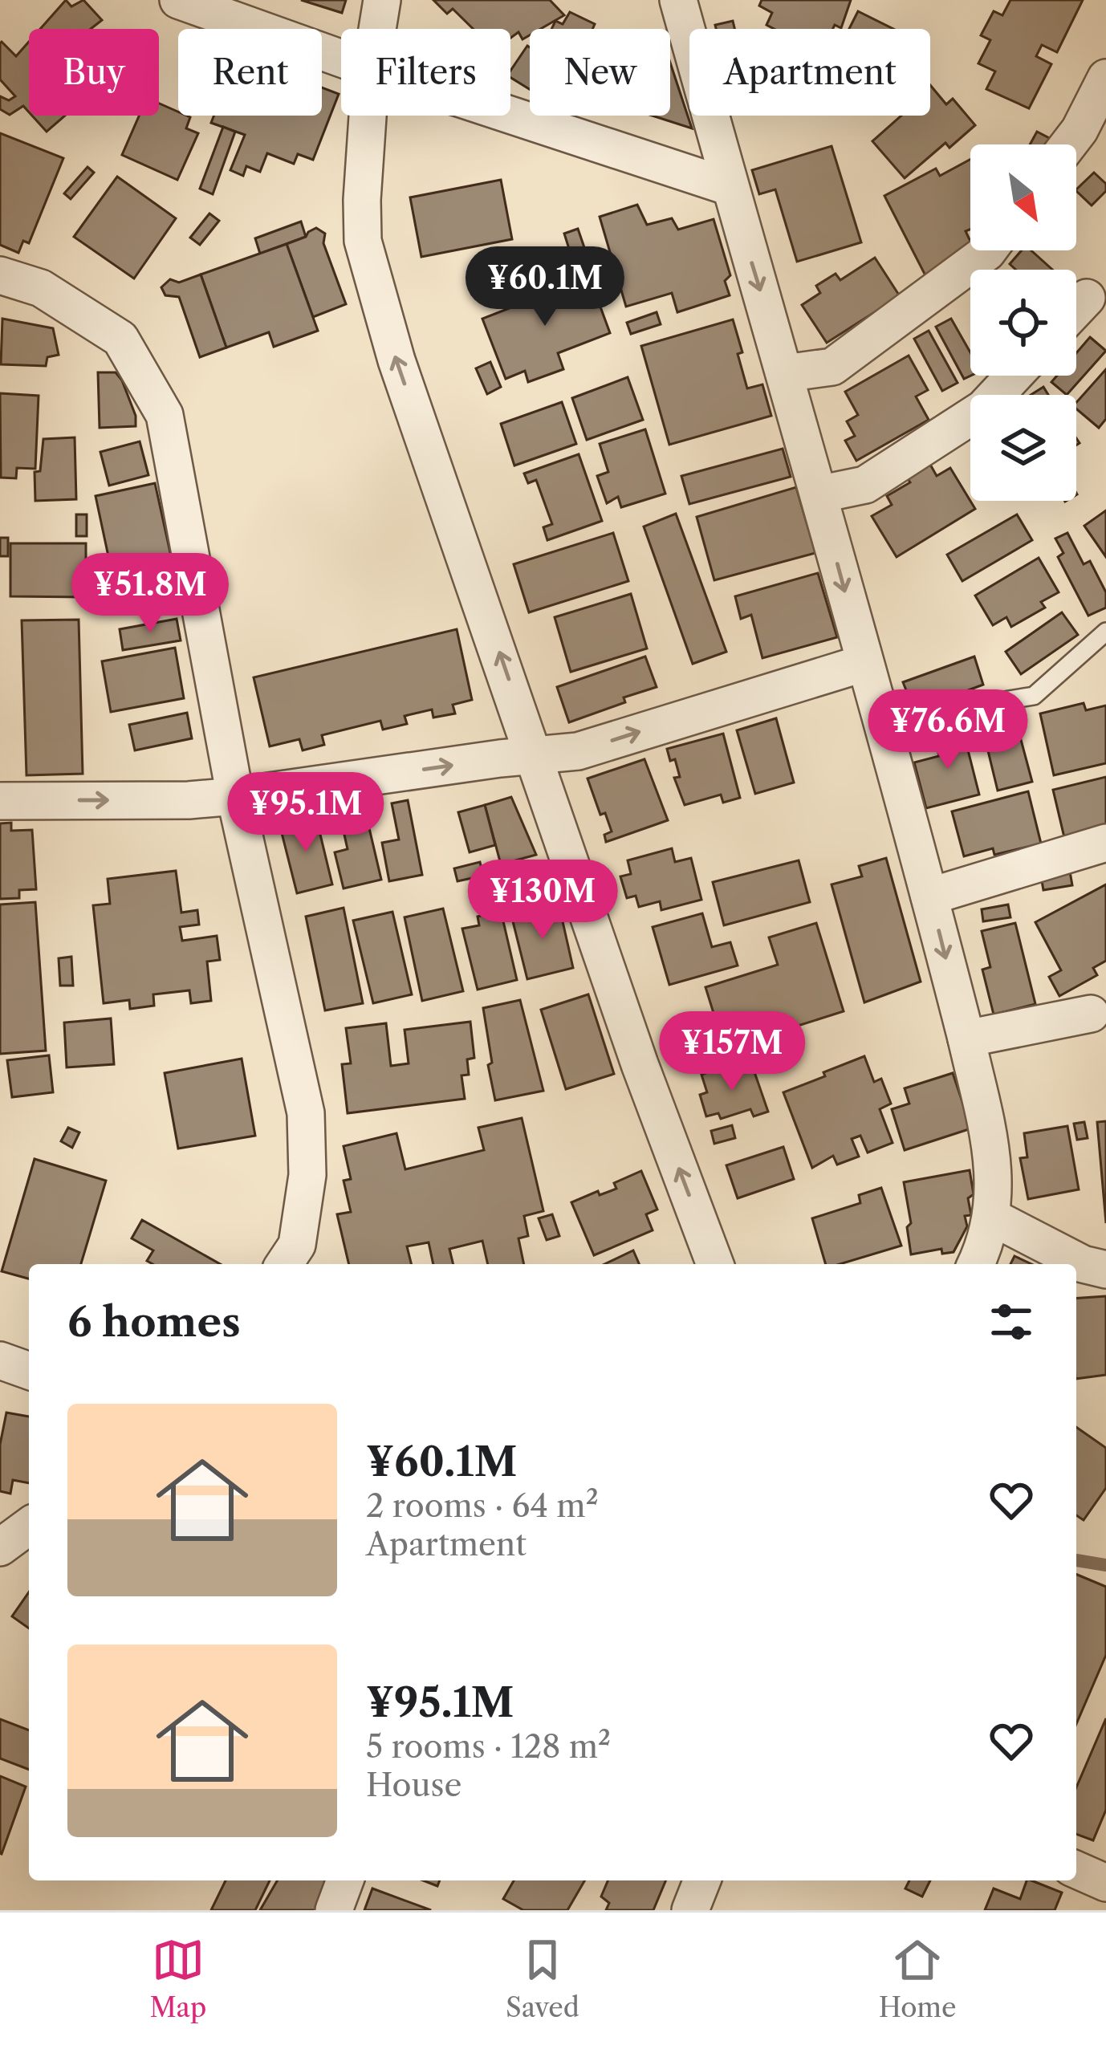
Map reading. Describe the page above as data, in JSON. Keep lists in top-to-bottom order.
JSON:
{
  "north": "bottom right",
  "page": {
    "chip": [
      "Buy",
      "Rent",
      "Filters",
      "New",
      "Apartment"
    ],
    "price": [
      "¥60.1M",
      "¥51.8M",
      "¥76.6M",
      "¥95.1M",
      "¥130M",
      "¥157M"
    ],
    "heading": "6 homes",
    "list": [
      {
        "name": "¥60.1M",
        "note": "2 rooms · 64 m² · Apartment"
      },
      {
        "name": "¥95.1M",
        "note": "5 rooms · 128 m² · House"
      }
    ],
    "tabs": ["Map", "Saved", "Home"]
  }
}
